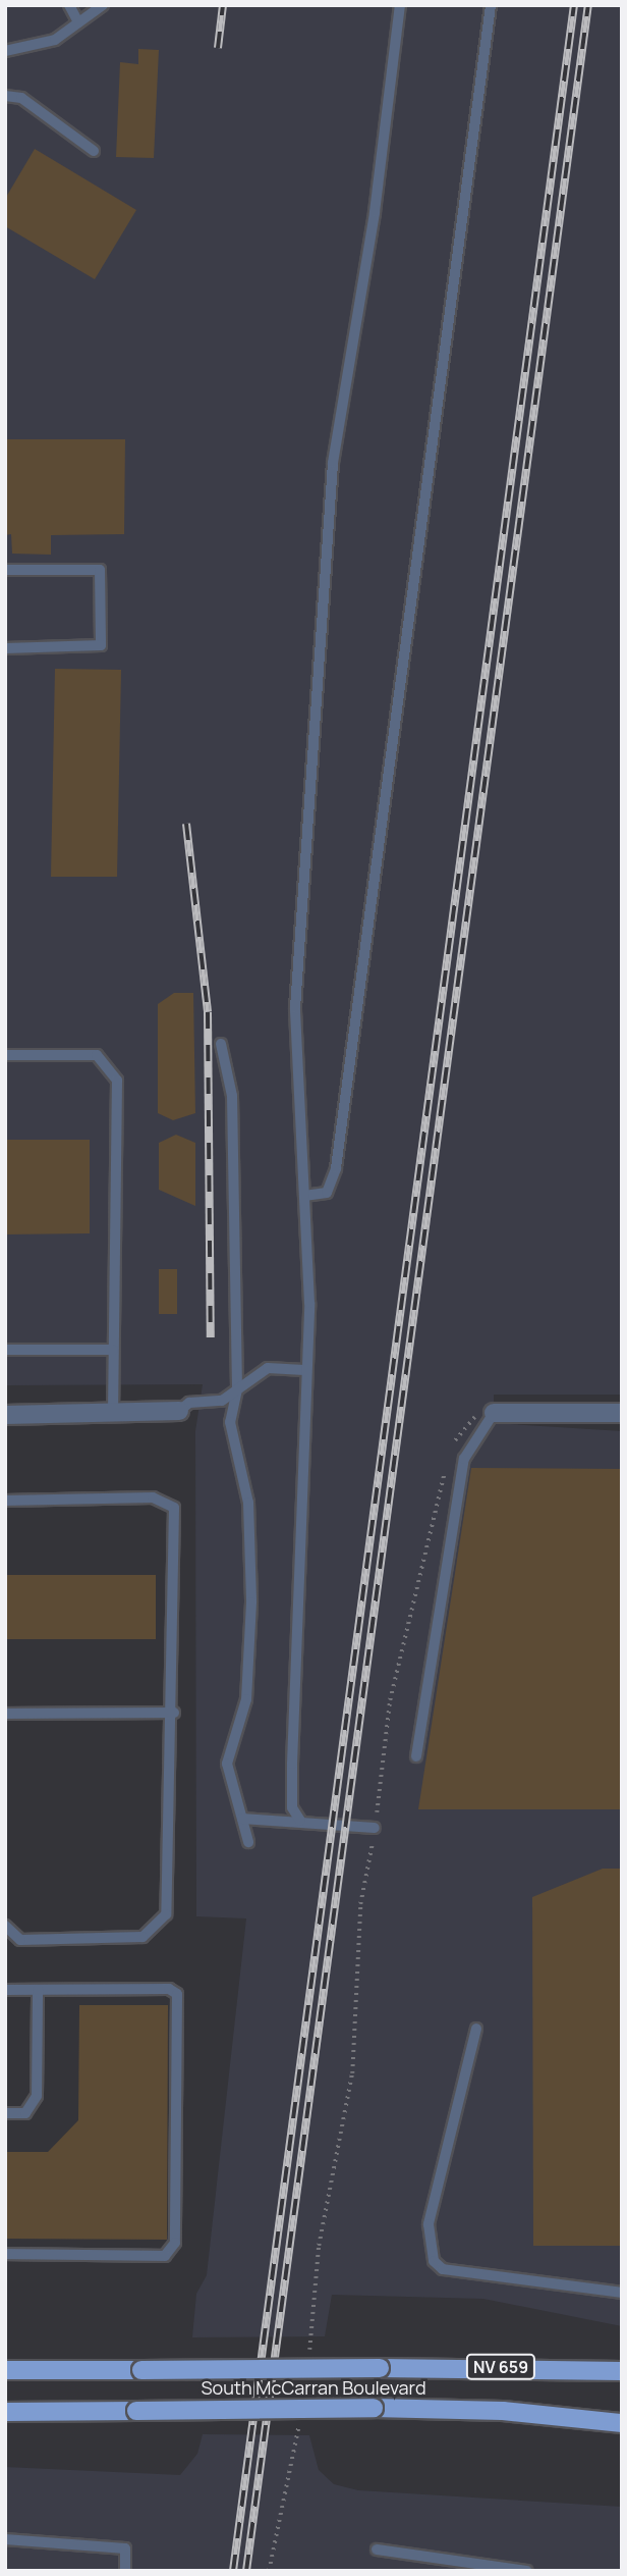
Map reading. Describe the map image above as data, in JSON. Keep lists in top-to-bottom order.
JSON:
{
  "streets": {
    "main road": ["NV 659", "South McCarran Boulevard"]
  }
}
